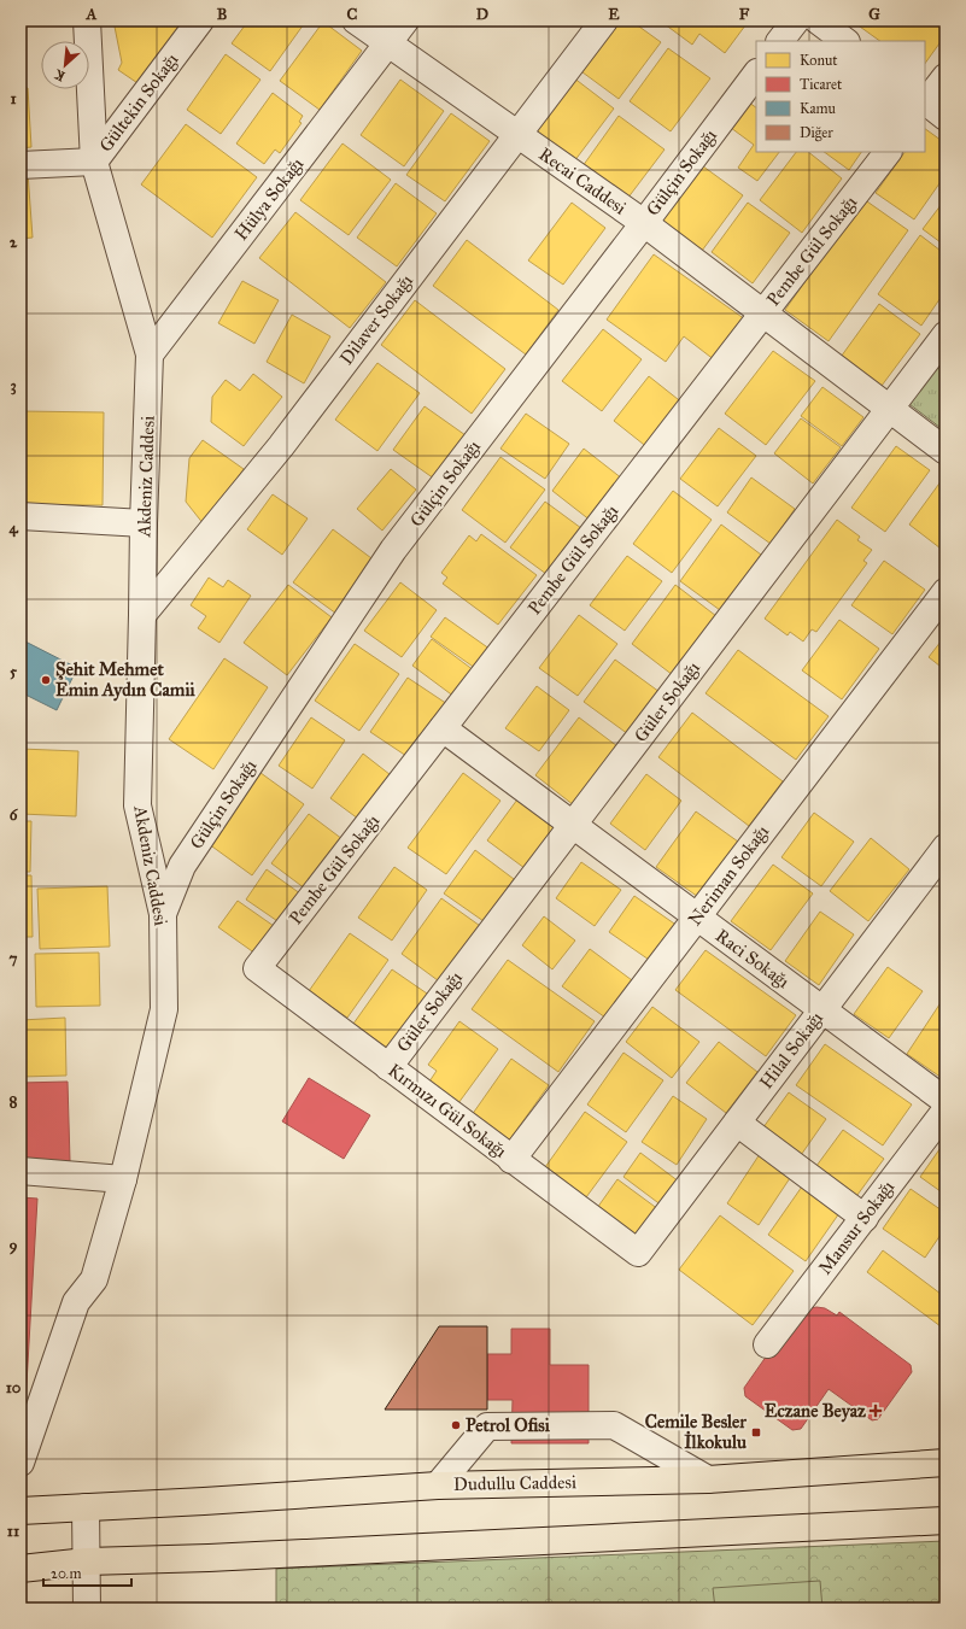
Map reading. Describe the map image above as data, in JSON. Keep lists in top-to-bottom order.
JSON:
{
  "streets": {
    "main road": ["Dudullu Caddesi"],
    "street": [
      "Gültekin Sokağı",
      "Gülçin Sokağı",
      "Recai Caddesi",
      "Hülya Sokağı",
      "Pembe Gül Sokağı",
      "Dilaver Sokağı",
      "Akdeniz Caddesi",
      "Güler Sokağı",
      "Neriman Sokağı",
      "Raci Sokağı",
      "Hilal Sokağı",
      "Kırmızı Gül Sokağı",
      "Mansur Sokağı"
    ]
  },
  "crossings": [
    ["Gültekin Sokağı", "Akdeniz Caddesi"],
    ["Gülçin Sokağı", "Recai Caddesi"],
    ["Gülçin Sokağı", "Akdeniz Caddesi"],
    ["Recai Caddesi", "Hülya Sokağı"],
    ["Recai Caddesi", "Pembe Gül Sokağı"],
    ["Recai Caddesi", "Dilaver Sokağı"],
    ["Recai Caddesi", "Güler Sokağı"],
    ["Hülya Sokağı", "Akdeniz Caddesi"],
    ["Pembe Gül Sokağı", "Raci Sokağı"],
    ["Pembe Gül Sokağı", "Kırmızı Gül Sokağı"],
    ["Dilaver Sokağı", "Akdeniz Caddesi"],
    ["Güler Sokağı", "Raci Sokağı"],
    ["Güler Sokağı", "Kırmızı Gül Sokağı"],
    ["Neriman Sokağı", "Raci Sokağı"],
    ["Neriman Sokağı", "Kırmızı Gül Sokağı"],
    ["Raci Sokağı", "Hilal Sokağı"],
    ["Hilal Sokağı", "Kırmızı Gül Sokağı"]
  ],
  "places": {
    "other": ["Şehit Mehmet Emin Aydın Camii", "Petrol Ofisi"],
    "health": ["Eczane Beyaz"],
    "transit": ["Cemile Besler İlkokulu"]
  },
  "legend": [
    "Konut",
    "Ticaret",
    "Kamu",
    "Diğer"
  ],
  "scale_bar": "20 m",
  "north": "bottom left",
  "grid": {
    "columns": [
      "A",
      "B",
      "C",
      "D",
      "E",
      "F",
      "G"
    ],
    "rows": [
      "1",
      "2",
      "3",
      "4",
      "5",
      "6",
      "7",
      "8",
      "9",
      "10",
      "11"
    ]
  }
}
